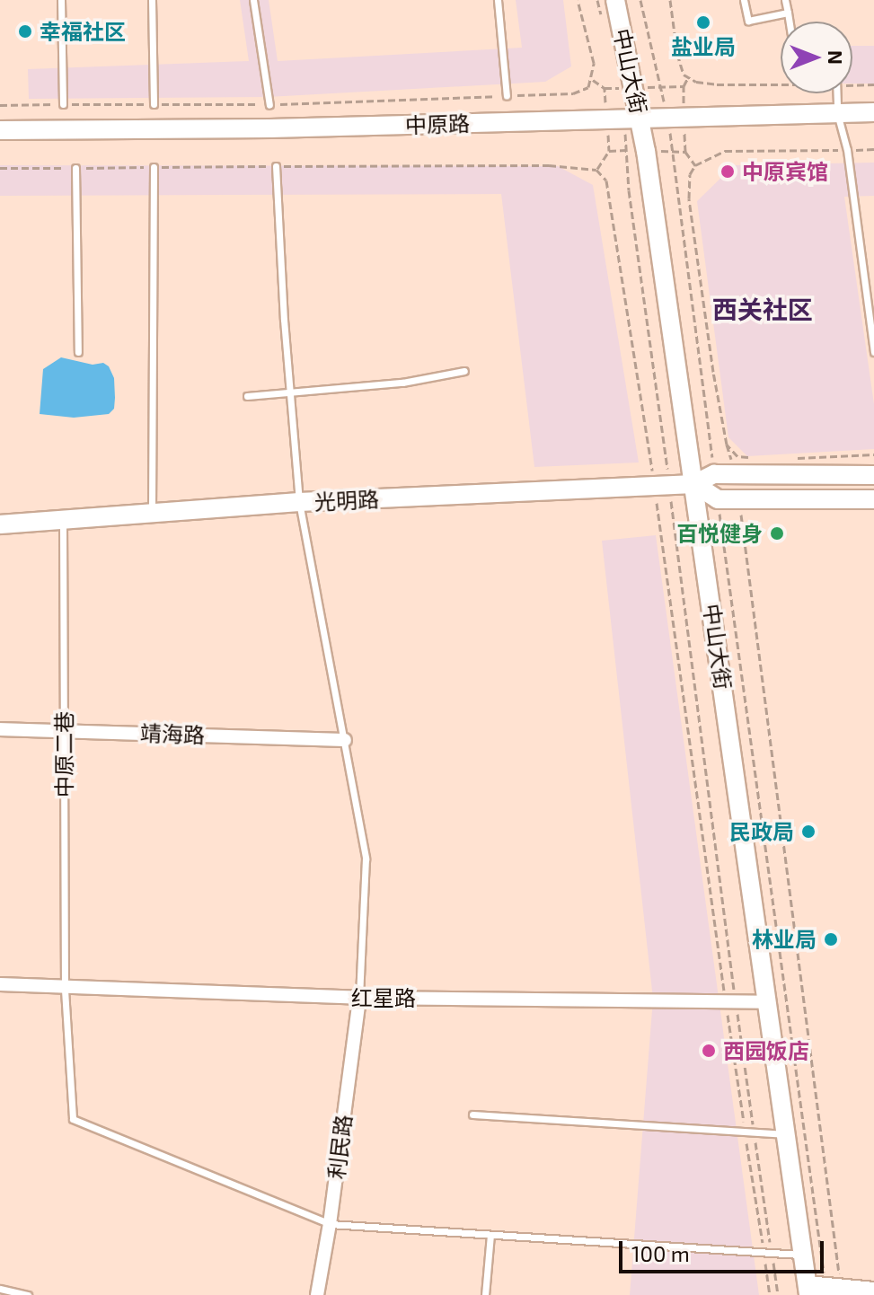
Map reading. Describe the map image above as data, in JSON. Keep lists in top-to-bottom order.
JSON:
{
  "streets": {
    "main road": ["中山大街", "中原路", "光明路"],
    "street": ["靖海路", "红星路", "利民路"],
    "lane": ["中原二巷"]
  },
  "crossings": [
    ["中山大街", "中原路"],
    ["中山大街", "光明路"],
    ["中山大街", "红星路"],
    ["光明路", "中原二巷"],
    ["靖海路", "中原二巷"],
    ["中原二巷", "红星路"],
    ["中原二巷", "利民路"],
    ["红星路", "利民路"]
  ],
  "districts": ["西关社区"],
  "places": [
    "盐业局",
    "幸福社区",
    "中原宾馆",
    "百悦健身",
    "民政局",
    "林业局",
    "西园饭店"
  ],
  "scale_bar": "100 m",
  "north": "right"
}
